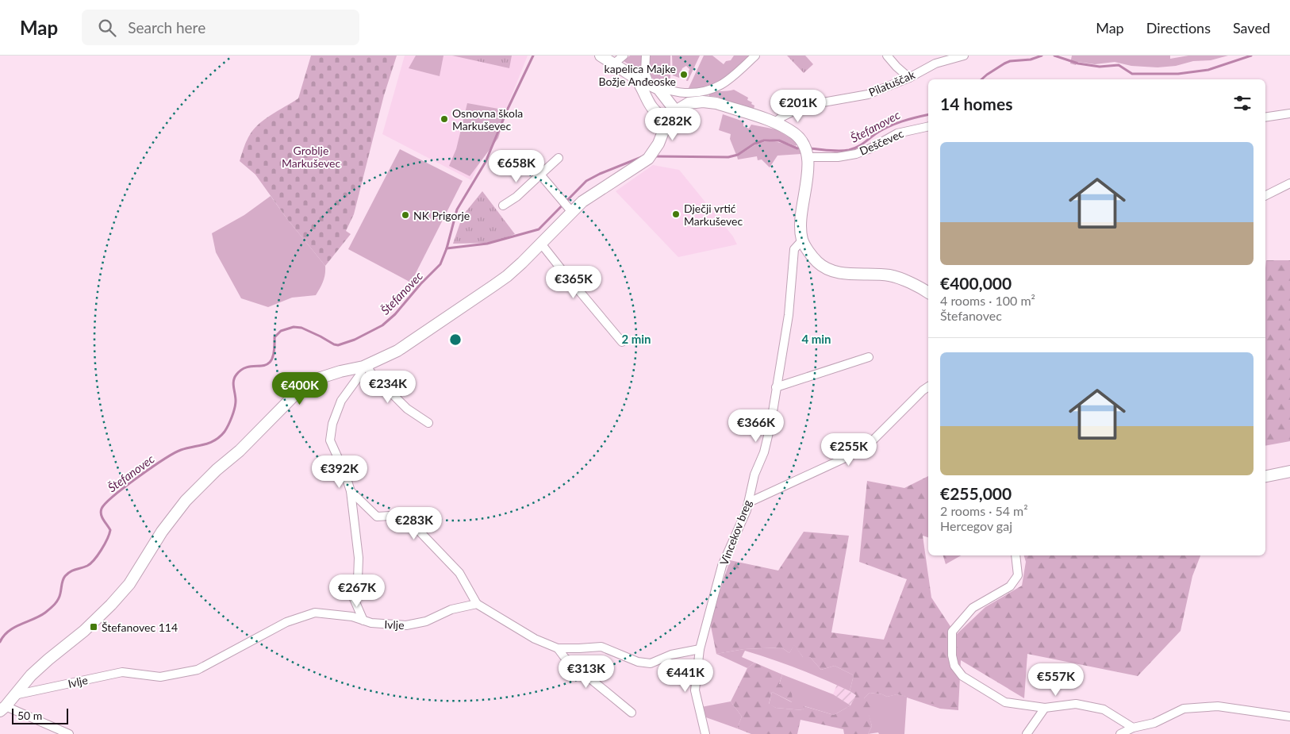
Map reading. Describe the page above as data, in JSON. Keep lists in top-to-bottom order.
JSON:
{
  "streets": {
    "street": [
      "Pilatuščak",
      "Deščevec",
      "Vincekov breg",
      "Ivlje"
    ]
  },
  "water": ["Štefanovec"],
  "parks": ["Groblje Markuševec"],
  "places": {
    "other": [
      "kapelica Majke Božje Anđeoske",
      "Osnovna škola Markuševec",
      "Dječji vrtić Markuševec",
      "NK Prigorje"
    ],
    "transit": ["Štefanovec 114"]
  },
  "scale_bar": "50 m",
  "page": {
    "header": "Map",
    "search": "Search here",
    "nav": ["Map", "Directions", "Saved"],
    "heading": "14 homes",
    "price": [
      "€201K",
      "€282K",
      "€658K",
      "€365K",
      "€234K",
      "€400K",
      "€366K",
      "€255K",
      "€392K",
      "€283K",
      "€267K",
      "€313K",
      "€441K",
      "€557K"
    ],
    "list": [
      {
        "name": "€400,000",
        "note": "4 rooms · 100 m² · Štefanovec"
      },
      {
        "name": "€255,000",
        "note": "2 rooms · 54 m² · Hercegov gaj"
      }
    ],
    "scale": "50 m"
  },
  "rings": ["2 min", "4 min"]
}
